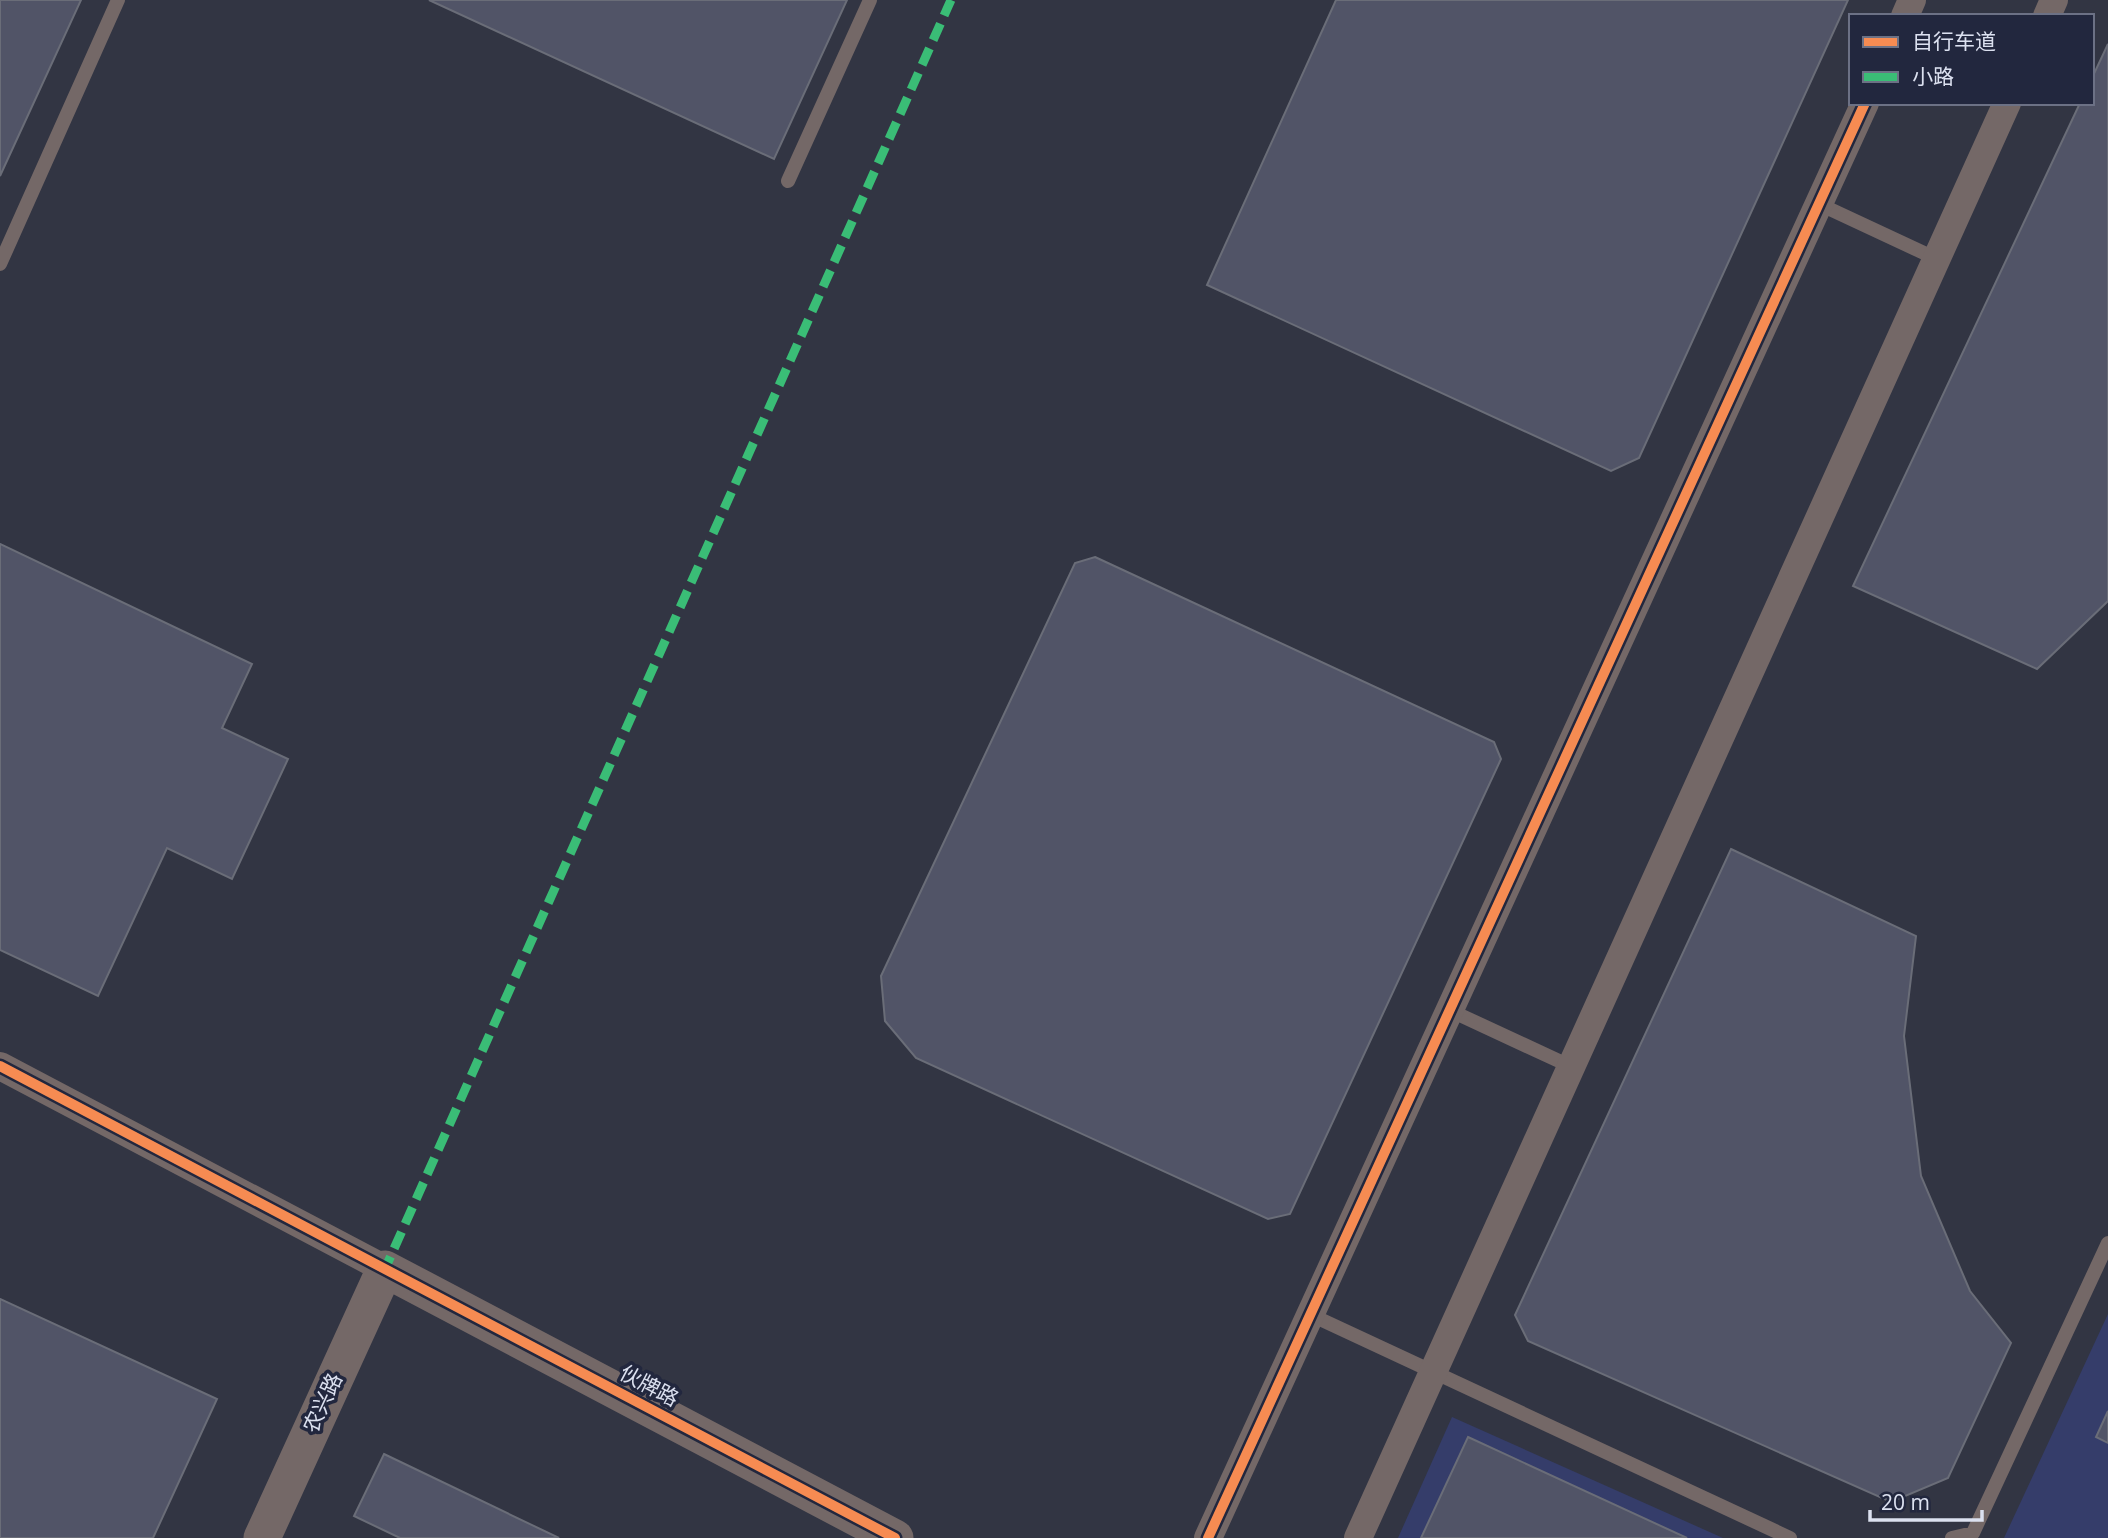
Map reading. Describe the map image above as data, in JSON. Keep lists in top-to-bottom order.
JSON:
{
  "streets": {
    "street": ["伙牌路", "农兴路"]
  },
  "crossings": [
    ["伙牌路", "农兴路"]
  ],
  "legend": ["自行车道", "小路"],
  "scale_bar": "20 m"
}
